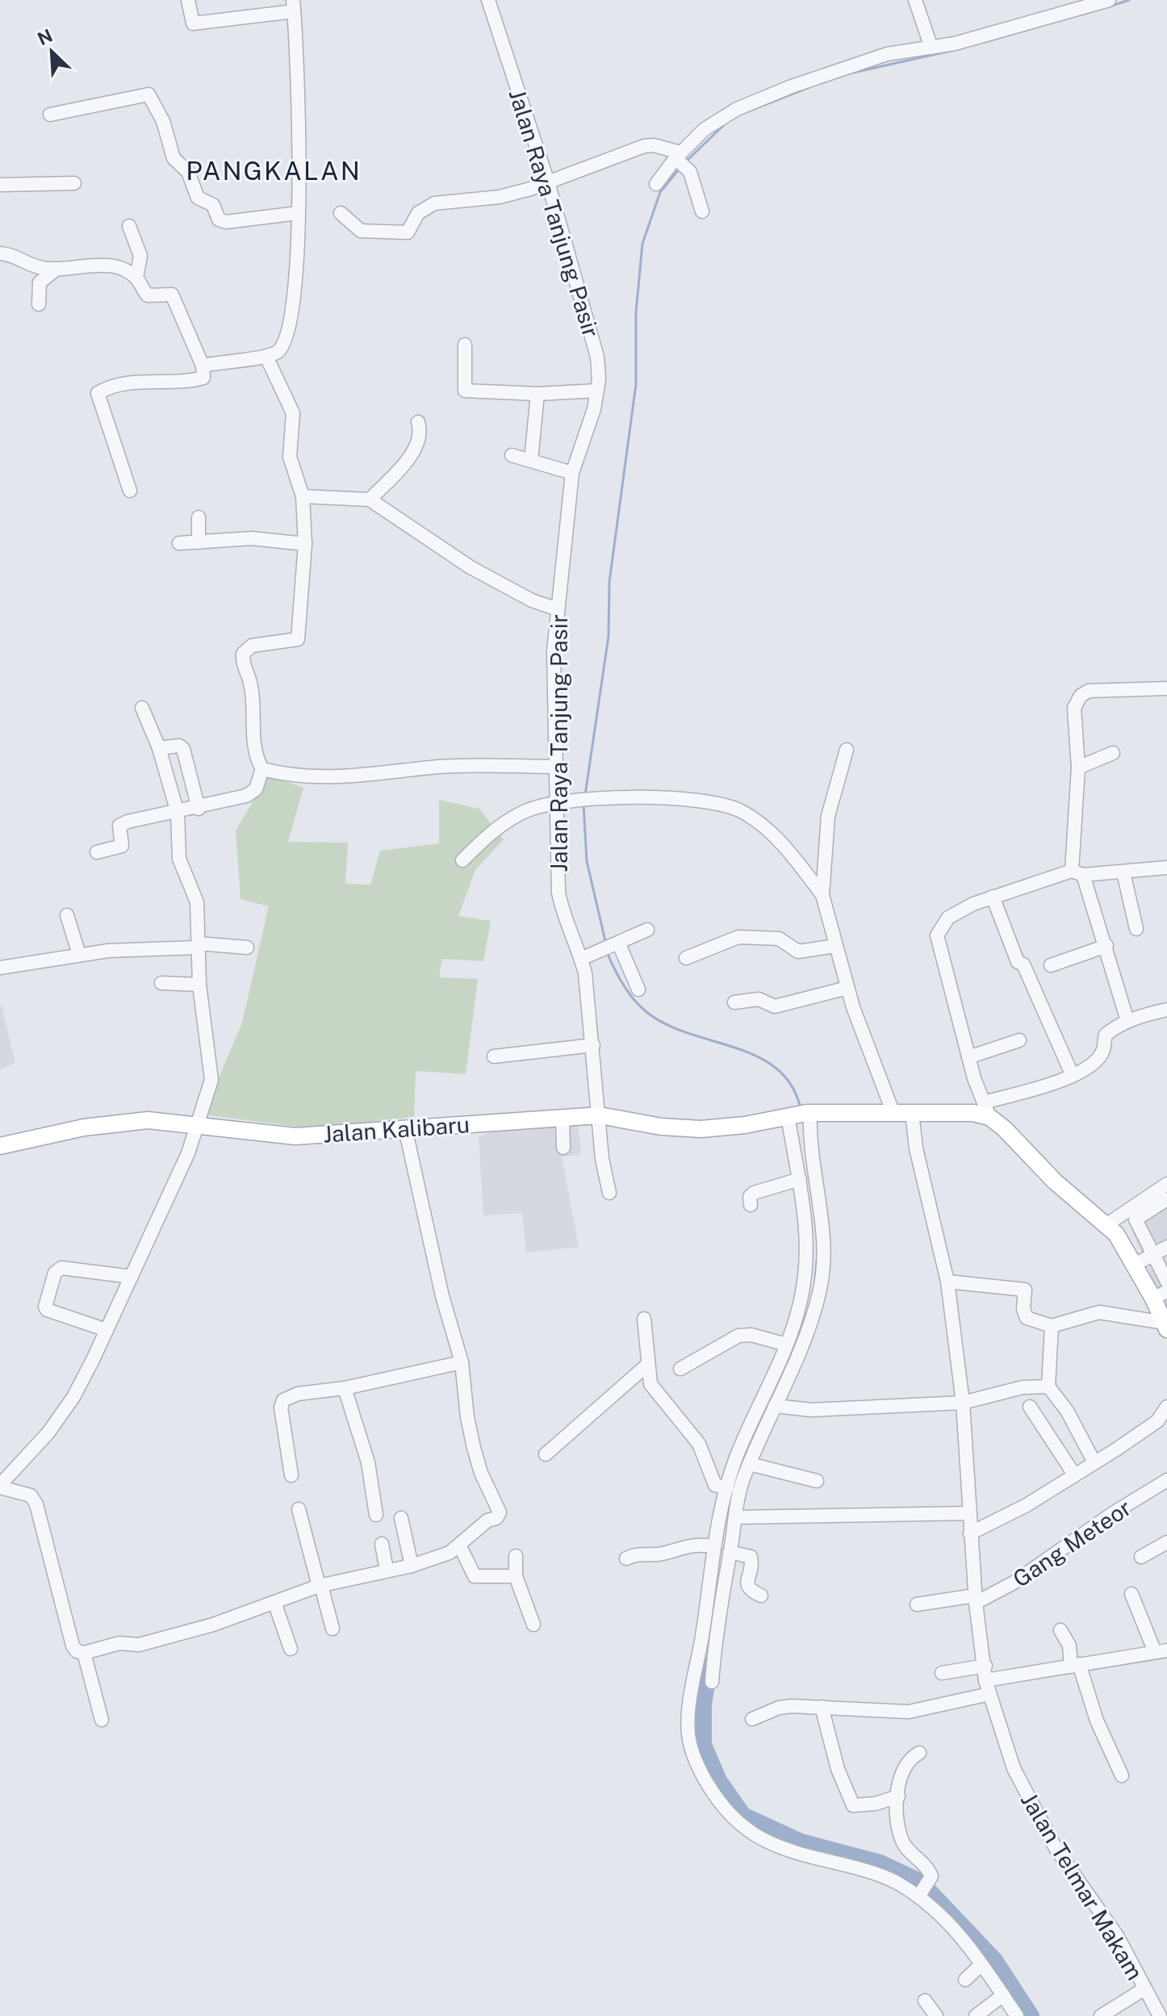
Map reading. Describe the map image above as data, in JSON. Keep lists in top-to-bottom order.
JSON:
{
  "streets": {
    "main road": ["Jalan Kalibaru"],
    "street": ["Jalan Raya Tanjung Pasir", "Gang Meteor", "Jalan Telmar Makam"]
  },
  "crossings": [
    ["Jalan Raya Tanjung Pasir", "Jalan Kalibaru"],
    ["Jalan Kalibaru", "Jalan Telmar Makam"],
    ["Gang Meteor", "Jalan Telmar Makam"]
  ],
  "districts": ["PANGKALAN"],
  "north": "top left"
}
